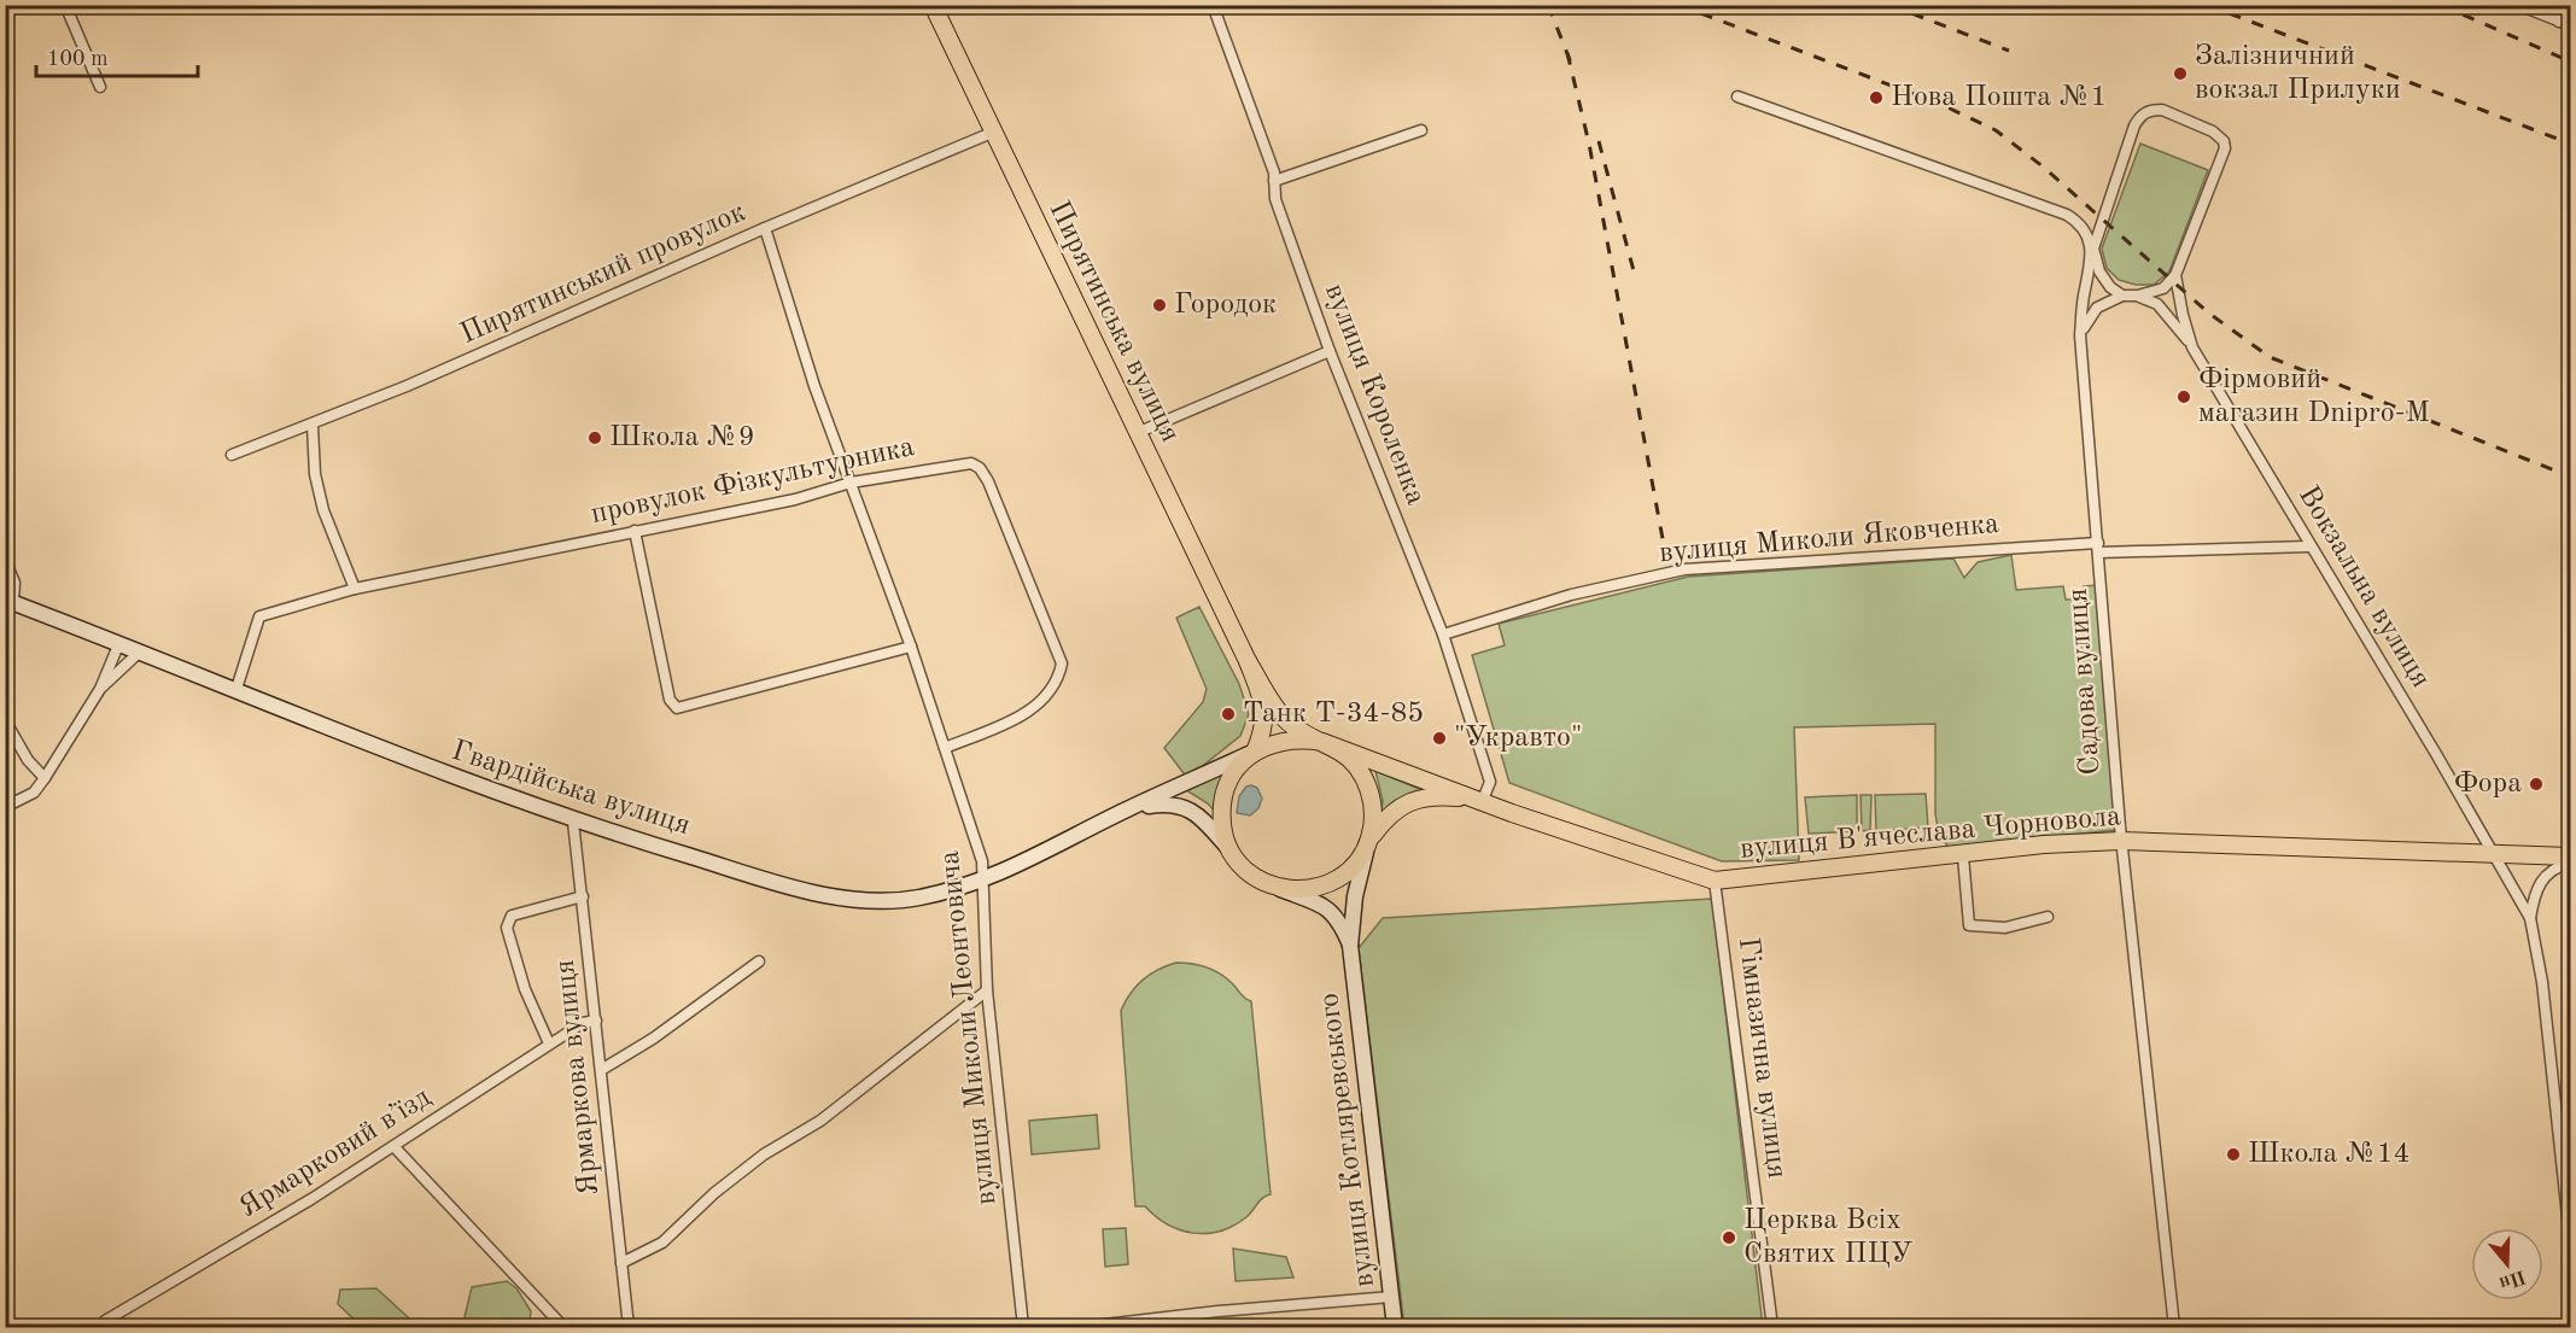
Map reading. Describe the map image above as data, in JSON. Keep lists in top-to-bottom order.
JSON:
{
  "streets": {
    "main road": [
      "Пирятинська вулиця",
      "Гвардійська вулиця",
      "вулиця В'ячеслава Чорновола",
      "вулиця Котляревського"
    ],
    "street": [
      "Пирятинський провулок",
      "вулиця Короленка",
      "провулок Фізкультурника",
      "вулиця Миколи Яковченка",
      "Вокзальна вулиця",
      "Садова вулиця",
      "вулиця Миколи Леонтовича",
      "Гімназична вулиця",
      "Ярмаркова вулиця",
      "Ярмарковий вʼїзд"
    ]
  },
  "crossings": [
    ["Пирятинський провулок", "Пирятинська вулиця"],
    ["Пирятинський провулок", "вулиця Миколи Леонтовича"],
    ["вулиця Короленка", "вулиця Миколи Яковченка"],
    ["вулиця Короленка", "вулиця В'ячеслава Чорновола"],
    ["провулок Фізкультурника", "Гвардійська вулиця"],
    ["провулок Фізкультурника", "вулиця Миколи Леонтовича"],
    ["вулиця Миколи Яковченка", "Вокзальна вулиця"],
    ["вулиця Миколи Яковченка", "Садова вулиця"],
    ["Вокзальна вулиця", "вулиця В'ячеслава Чорновола"],
    ["Садова вулиця", "вулиця В'ячеслава Чорновола"],
    ["Гвардійська вулиця", "вулиця Миколи Леонтовича"],
    ["Гвардійська вулиця", "Ярмаркова вулиця"],
    ["вулиця В'ячеслава Чорновола", "Гімназична вулиця"],
    ["Ярмаркова вулиця", "Ярмарковий вʼїзд"]
  ],
  "places": [
    "Залізничний вокзал Прилуки",
    "Нова Пошта №1",
    "Городок",
    "Фірмовий магазин Dnipro-M",
    "Школа №9",
    "Танк Т-34-85",
    "\"Укравто\"",
    "Фора",
    "Школа №14",
    "Церква Всіх Святих ПЦУ"
  ],
  "scale_bar": "100 m",
  "north": "bottom"
}
